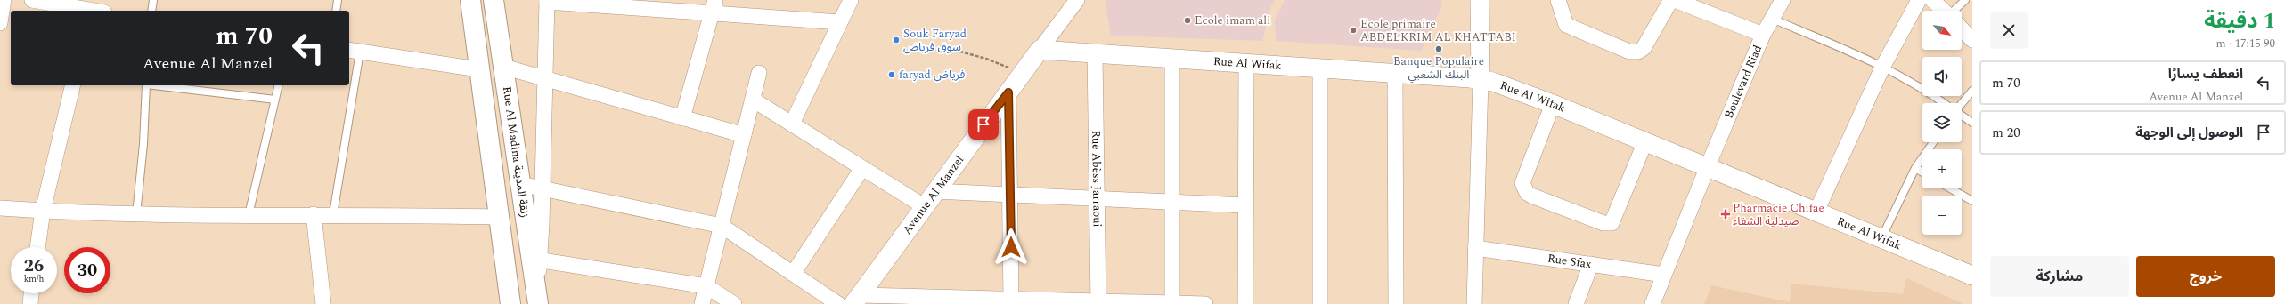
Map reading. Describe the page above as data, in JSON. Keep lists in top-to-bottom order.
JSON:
{
  "streets": {
    "main road": ["Rue Al Madina زنقة المدينة"],
    "street": [
      "Rue Al Wifak",
      "Boulevard Riad",
      "Rue Abèss Jarraoui",
      "Avenue Al Manzel",
      "Rue Sfax"
    ]
  },
  "crossings": [
    ["Rue Al Wifak", "Boulevard Riad"],
    ["Rue Al Wifak", "Rue Abèss Jarraoui"],
    ["Rue Al Wifak", "Avenue Al Manzel"],
    ["Boulevard Riad", "Rue Sfax"]
  ],
  "places": {
    "other": [
      "Ecole imam ali",
      "Ecole primaire ABDELKRIM AL KHATTABI",
      "Souk Faryad سوق فرياض",
      "Banque Populaire البنك الشعبي",
      "faryad فرياض"
    ],
    "health": ["Pharmacie Chifae صيدلية الشفاء"]
  },
  "north": "bottom right",
  "page": {
    "heading": ["1 دقيقة", "90 m · 17:15"],
    "map_buttons": ["+", "−"],
    "turn": ["70 m", "Avenue Al Manzel"],
    "list": [
      {
        "name": "انعطف يسارًا",
        "note": "Avenue Al Manzel",
        "value": "70 m"
      },
      {
        "name": "الوصول إلى الوجهة",
        "value": "20 m"
      }
    ],
    "speed": "26 km/h",
    "limit": "30",
    "buttons": ["خروج", "مشاركة"]
  }
}
